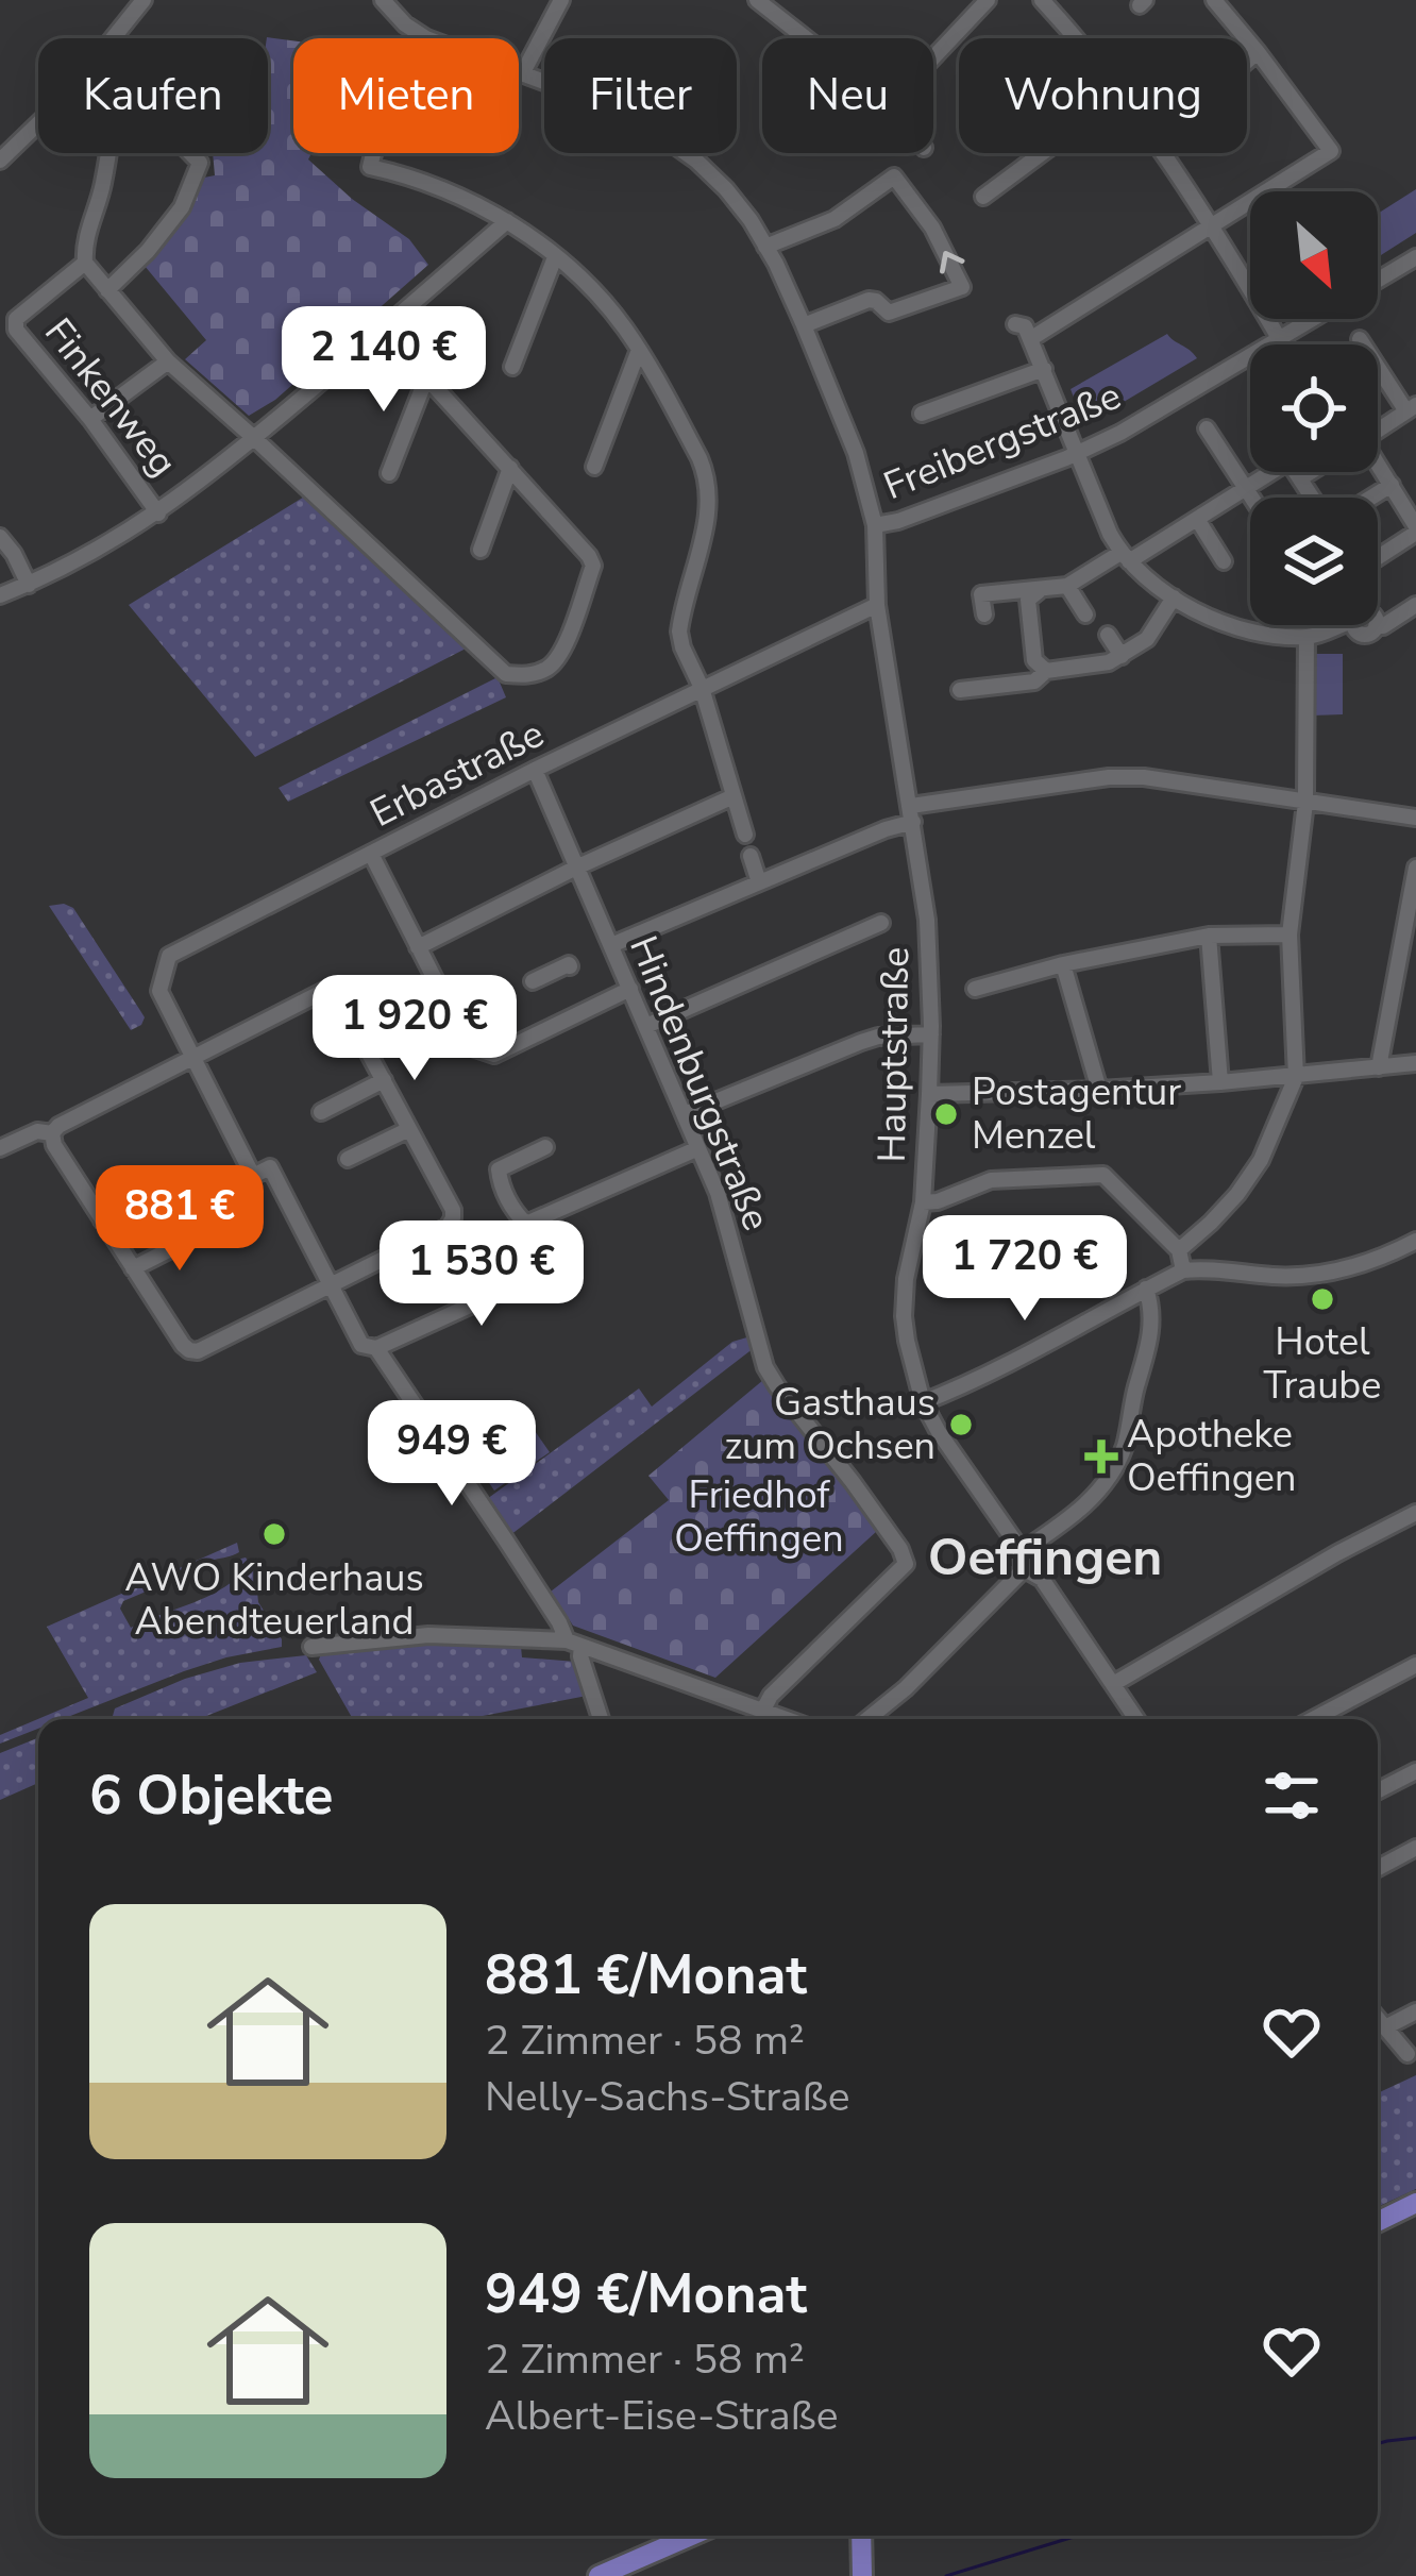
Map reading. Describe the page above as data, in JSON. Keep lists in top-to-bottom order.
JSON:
{
  "streets": {
    "street": [
      "Finkenweg",
      "Freibergstraße",
      "Erbastraße",
      "Hauptstraße",
      "Hindenburgstraße"
    ]
  },
  "crossings": [
    ["Freibergstraße", "Hauptstraße"],
    ["Erbastraße", "Hauptstraße"],
    ["Erbastraße", "Hindenburgstraße"]
  ],
  "districts": ["Oeffingen"],
  "parks": ["Friedhof Oeffingen"],
  "places": {
    "other": [
      "Postagentur Menzel",
      "Hotel Traube",
      "Gasthaus zum Ochsen",
      "AWO Kinderhaus Abendteuerland"
    ],
    "health": ["Apotheke Oeffingen"]
  },
  "north": "bottom right",
  "page": {
    "chip": [
      "Kaufen",
      "Mieten",
      "Filter",
      "Neu",
      "Wohnung"
    ],
    "price": [
      "2 140 €",
      "1 920 €",
      "881 €",
      "1 720 €",
      "1 530 €",
      "949 €"
    ],
    "heading": "6 Objekte",
    "list": [
      {
        "name": "881 €/Monat",
        "note": "2 Zimmer · 58 m² · Nelly-Sachs-Straße"
      },
      {
        "name": "949 €/Monat",
        "note": "2 Zimmer · 58 m² · Albert-Eise-Straße"
      }
    ]
  }
}
